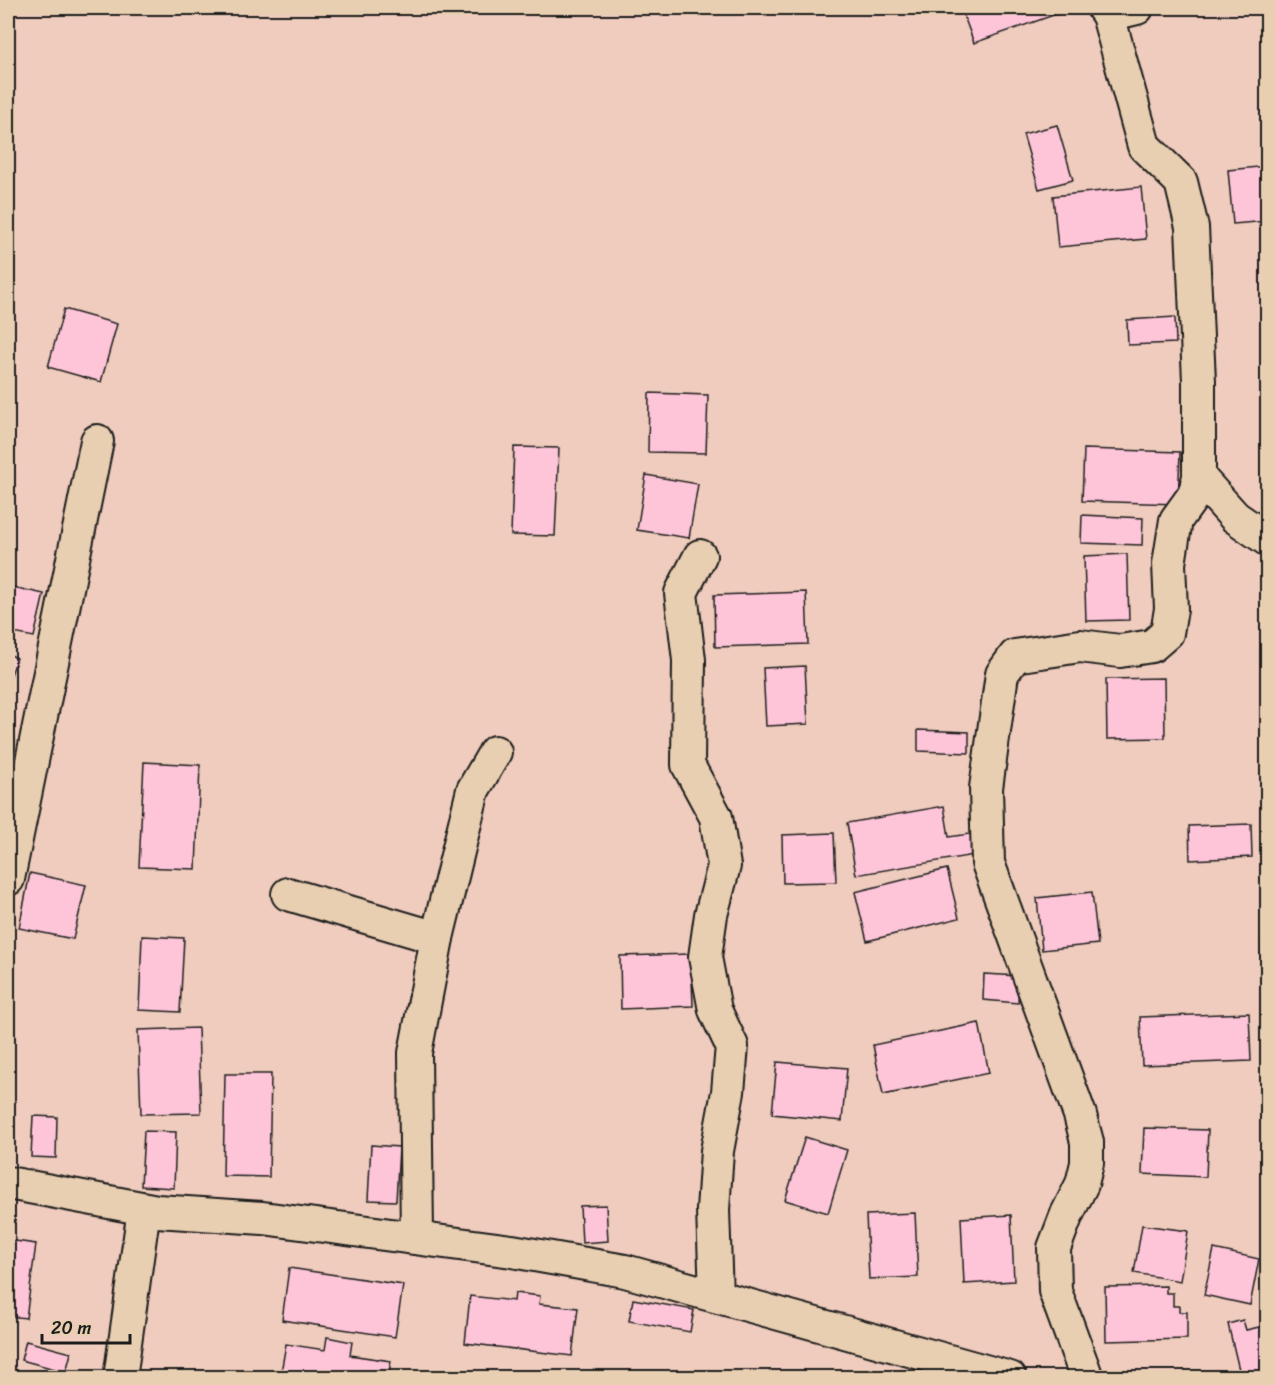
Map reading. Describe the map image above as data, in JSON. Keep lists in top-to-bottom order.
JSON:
{
  "scale_bar": "20 m"
}
